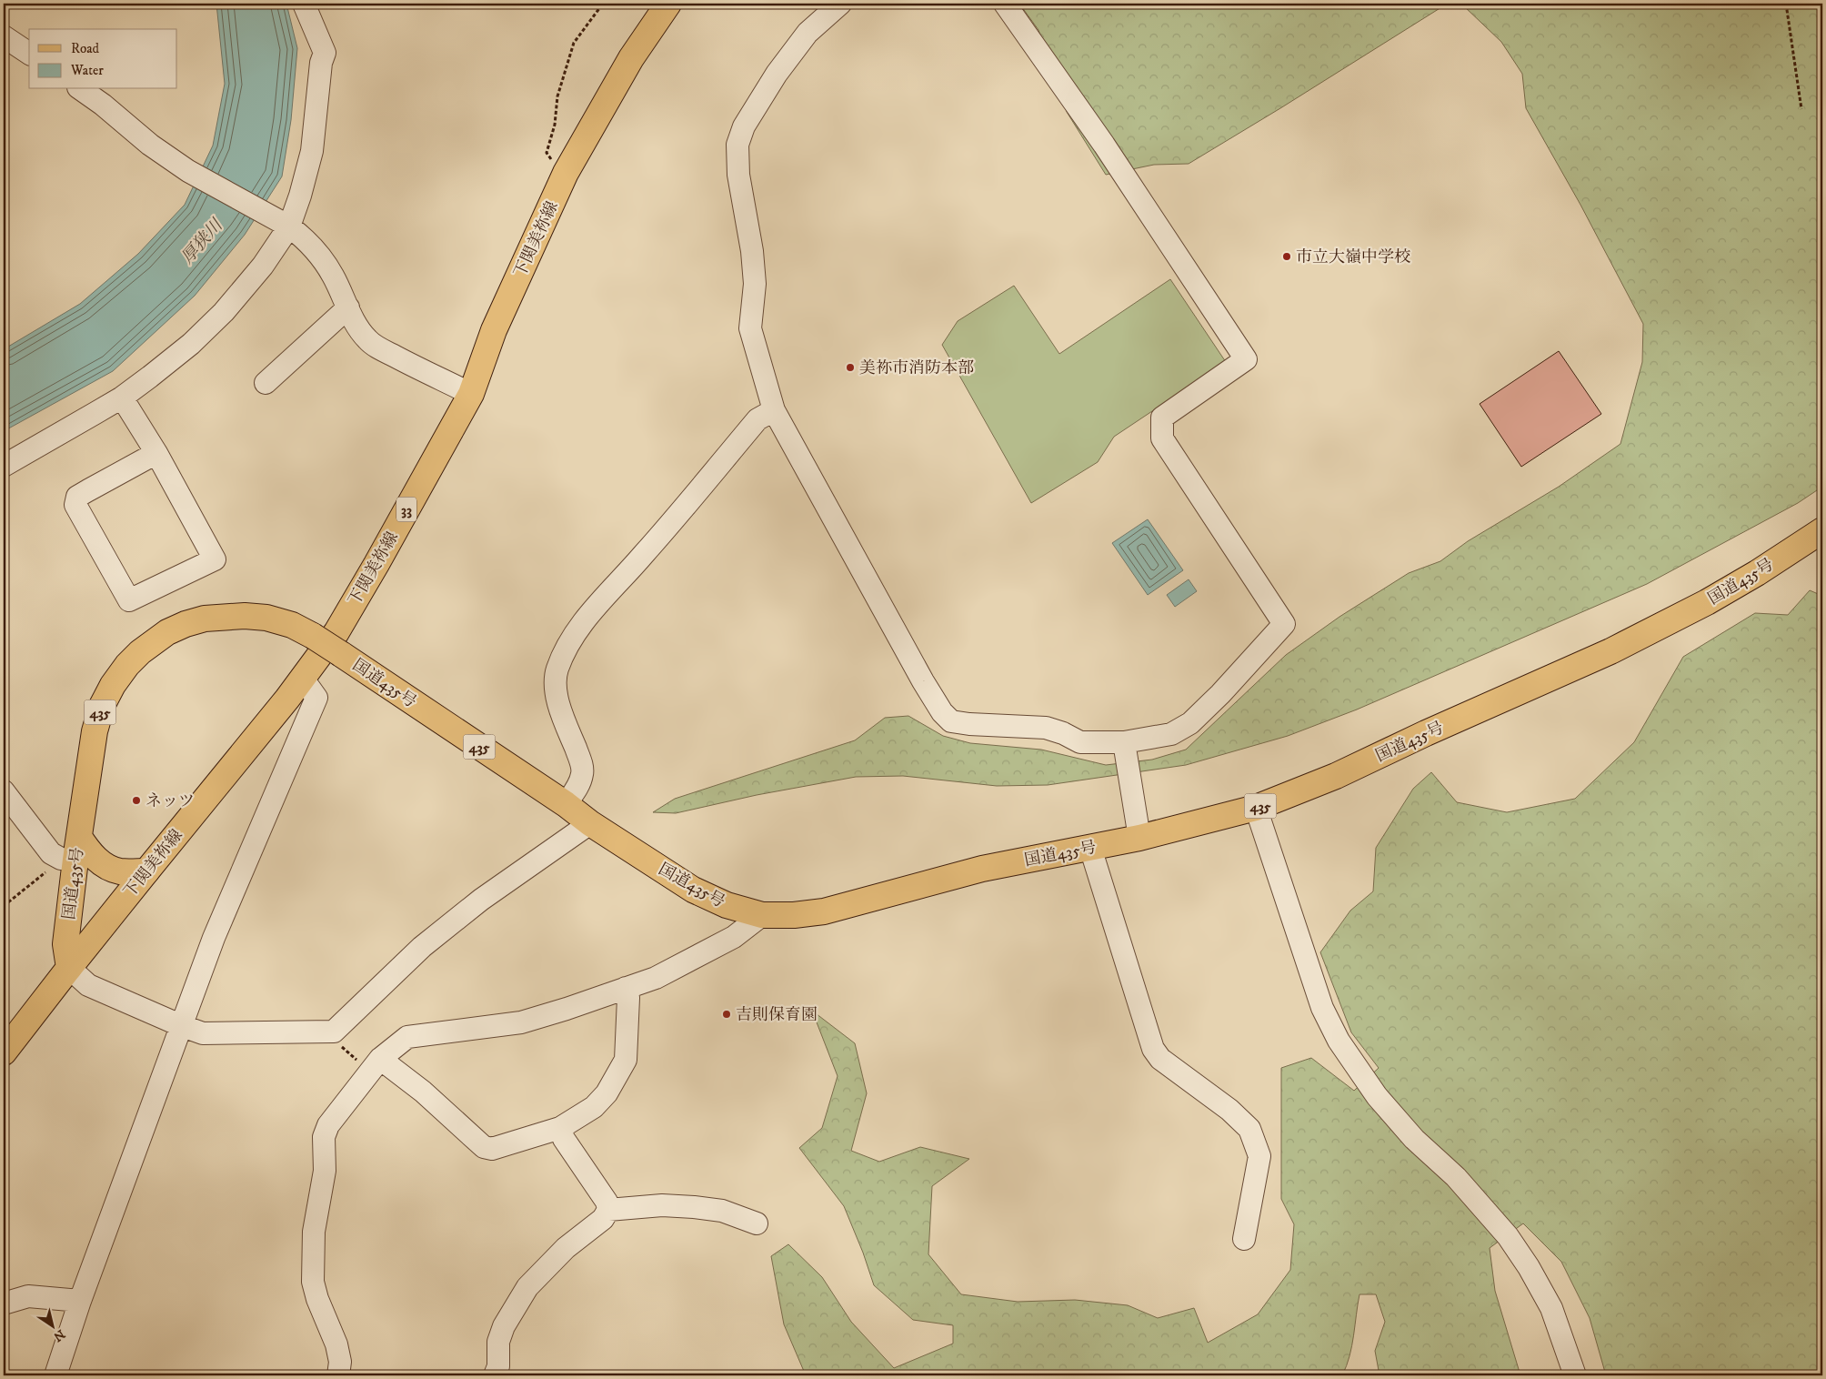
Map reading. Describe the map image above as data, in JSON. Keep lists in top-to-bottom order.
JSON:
{
  "streets": {
    "main road": [
      "下関美祢線",
      "33",
      "国道435号",
      "435"
    ]
  },
  "crossings": [
    ["下関美祢線", "国道435号"]
  ],
  "water": ["厚狭川"],
  "places": [
    "市立大嶺中学校",
    "美祢市消防本部",
    "ネッツ",
    "吉則保育園"
  ],
  "legend": ["Road", "Water"],
  "north": "bottom right"
}
